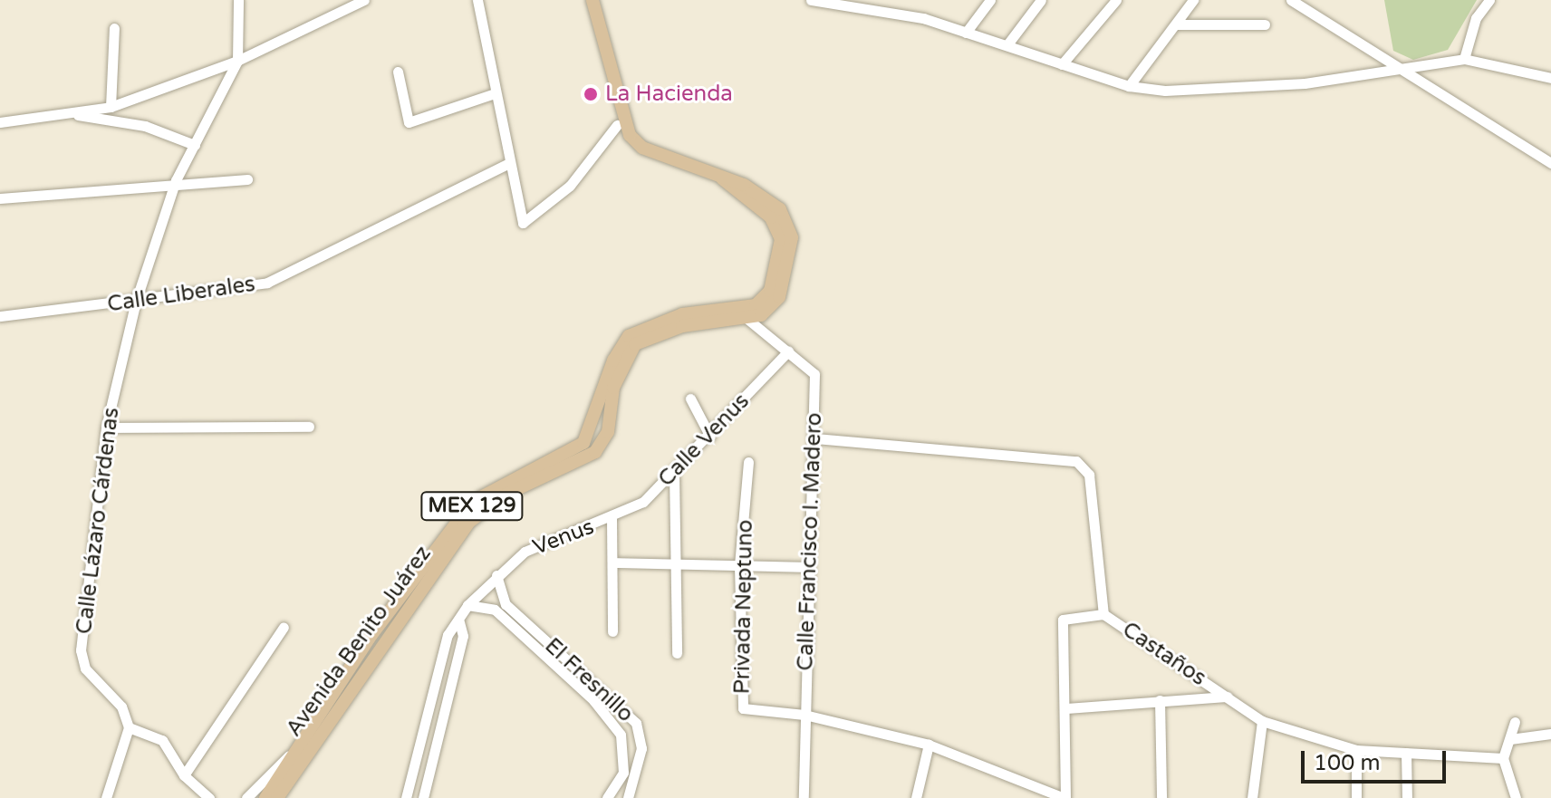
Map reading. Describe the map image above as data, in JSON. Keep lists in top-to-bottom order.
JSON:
{
  "streets": {
    "main road": ["MEX 129", "Avenida Benito Juárez"],
    "street": [
      "Calle Liberales",
      "Calle Venus",
      "Calle Lázaro Cárdenas",
      "Venus",
      "Calle Francisco I. Madero",
      "Privada Neptuno",
      "Castaños",
      "El Fresnillo"
    ]
  },
  "crossings": [
    ["Calle Liberales", "Calle Lázaro Cárdenas"],
    ["Calle Venus", "Venus"],
    ["Calle Venus", "Calle Francisco I. Madero"],
    ["MEX 129", "Avenida Benito Juárez"],
    ["Calle Francisco I. Madero", "Privada Neptuno"],
    ["Calle Francisco I. Madero", "Avenida Benito Juárez"],
    ["Calle Francisco I. Madero", "Castaños"]
  ],
  "places": ["La Hacienda"],
  "scale_bar": "100 m"
}
